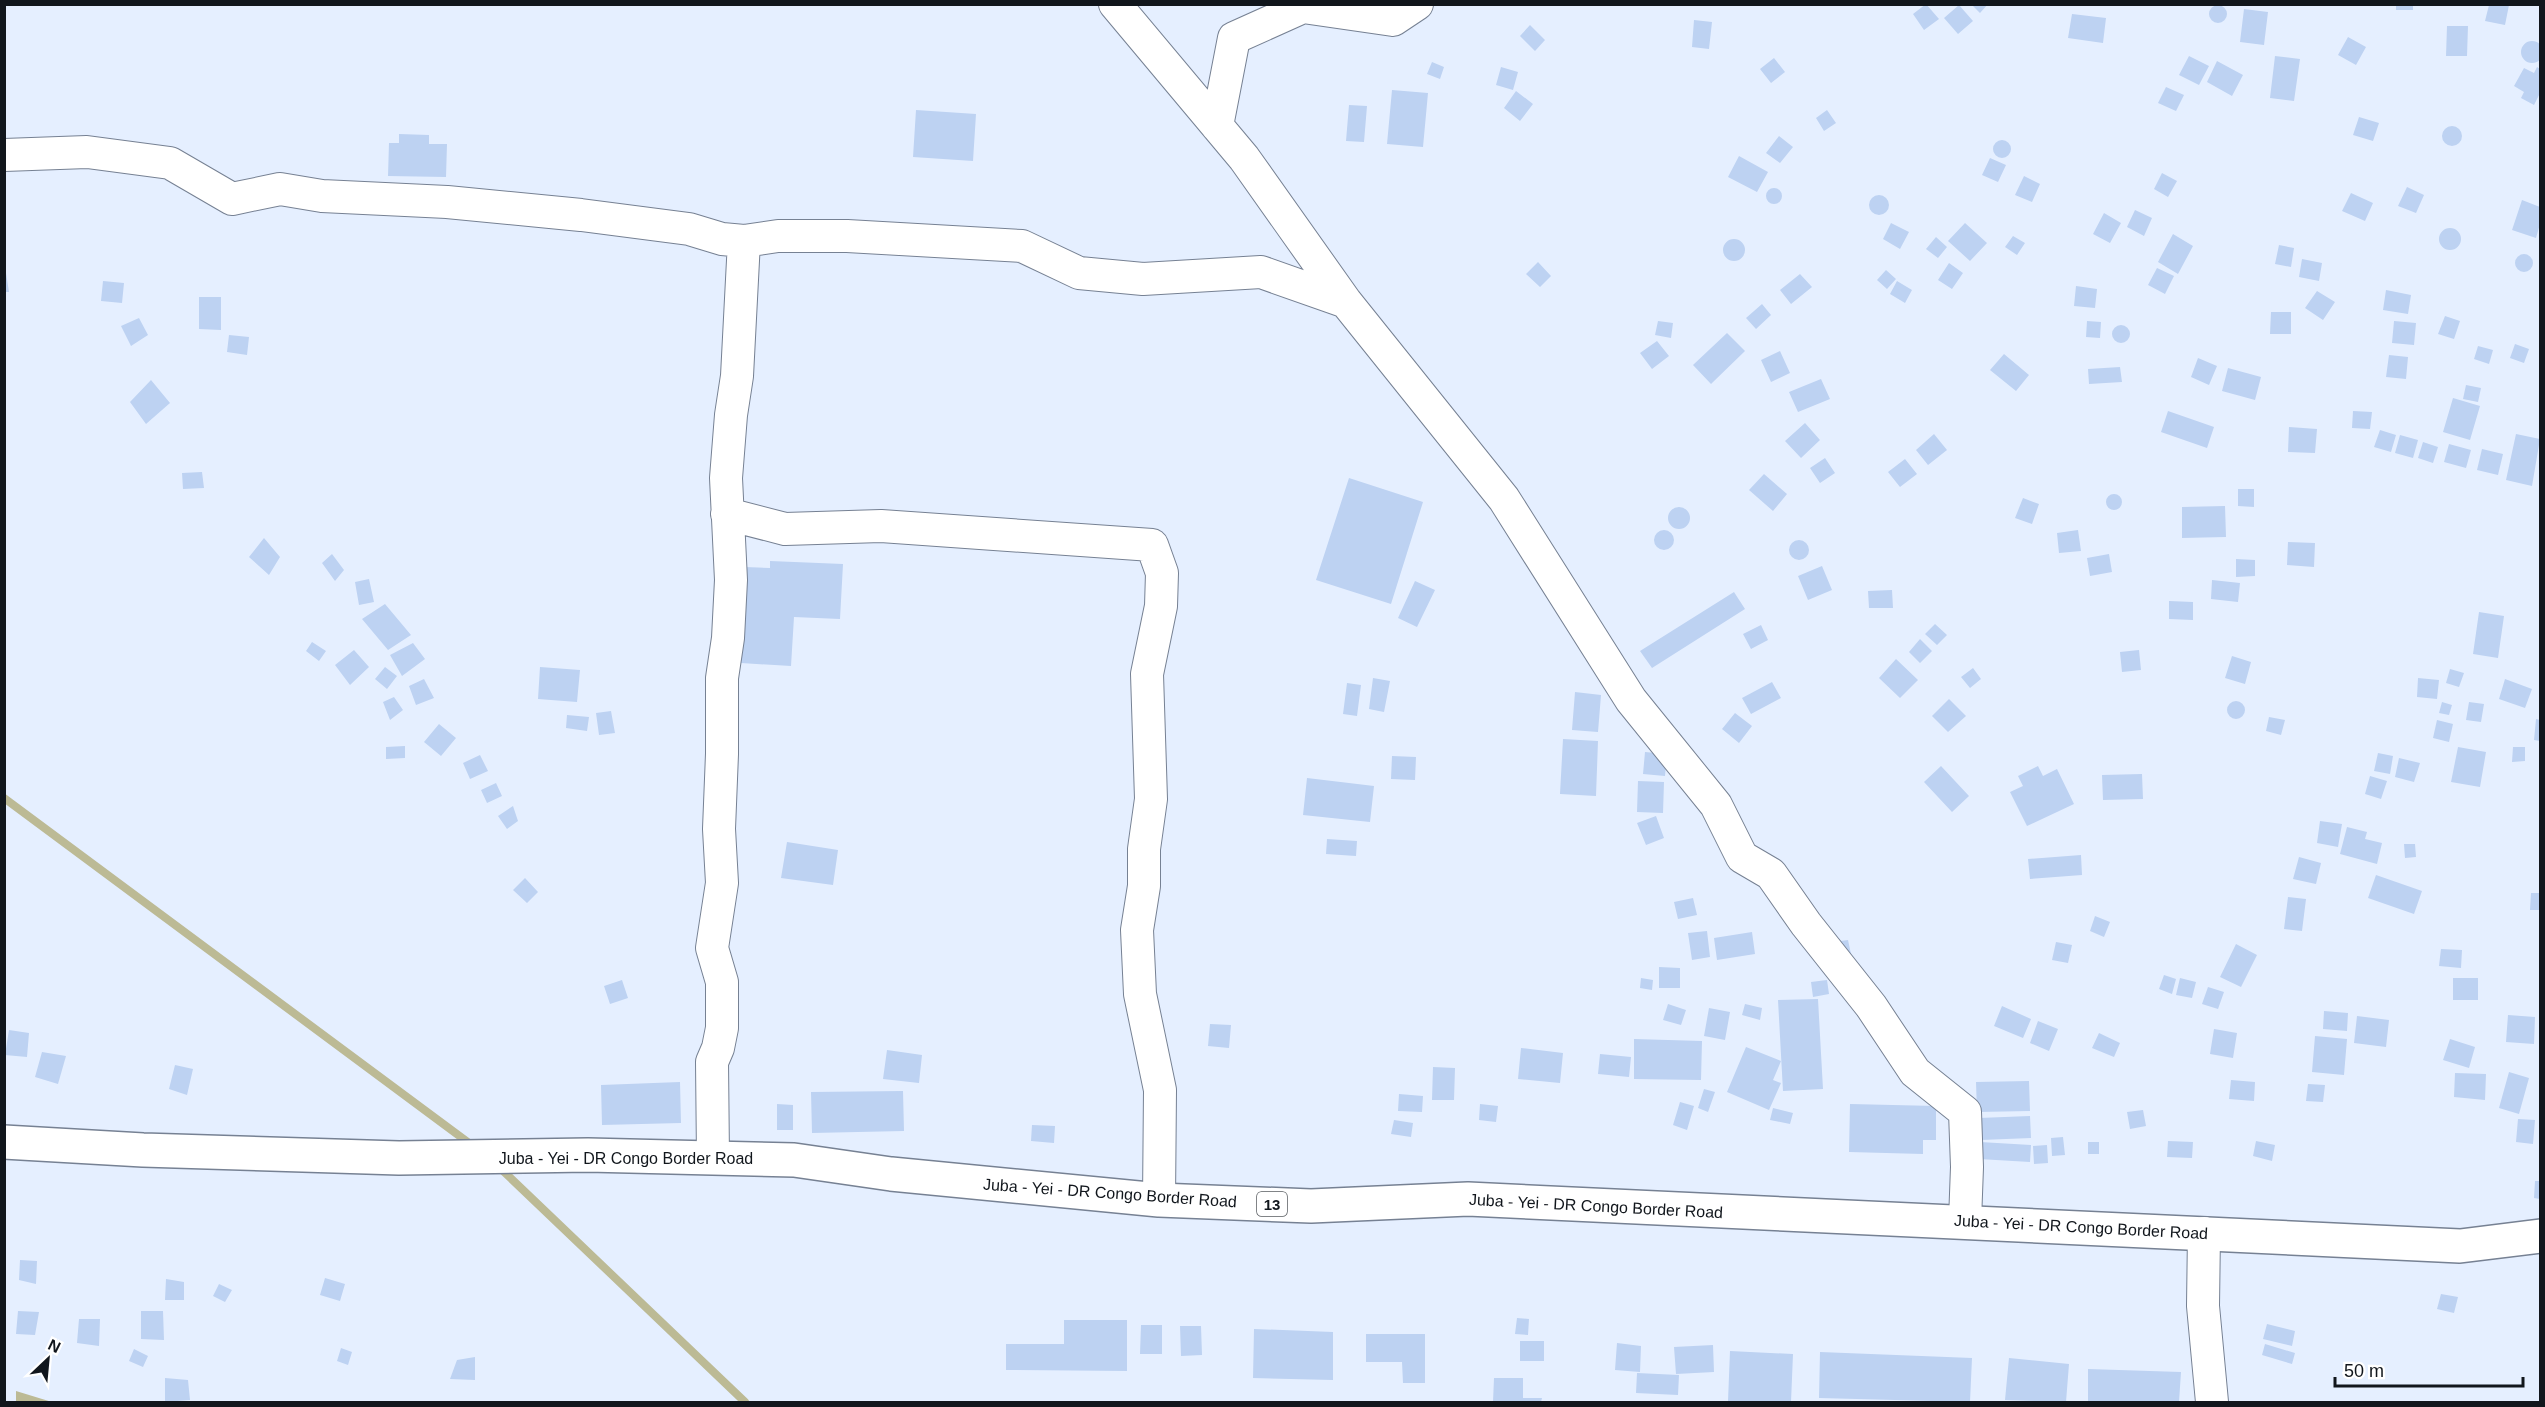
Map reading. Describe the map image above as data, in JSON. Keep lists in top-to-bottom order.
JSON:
{
  "streets": {
    "main road": ["Juba - Yei - DR Congo Border Road", "13"]
  },
  "scale_bar": "50 m",
  "north": "top right"
}
